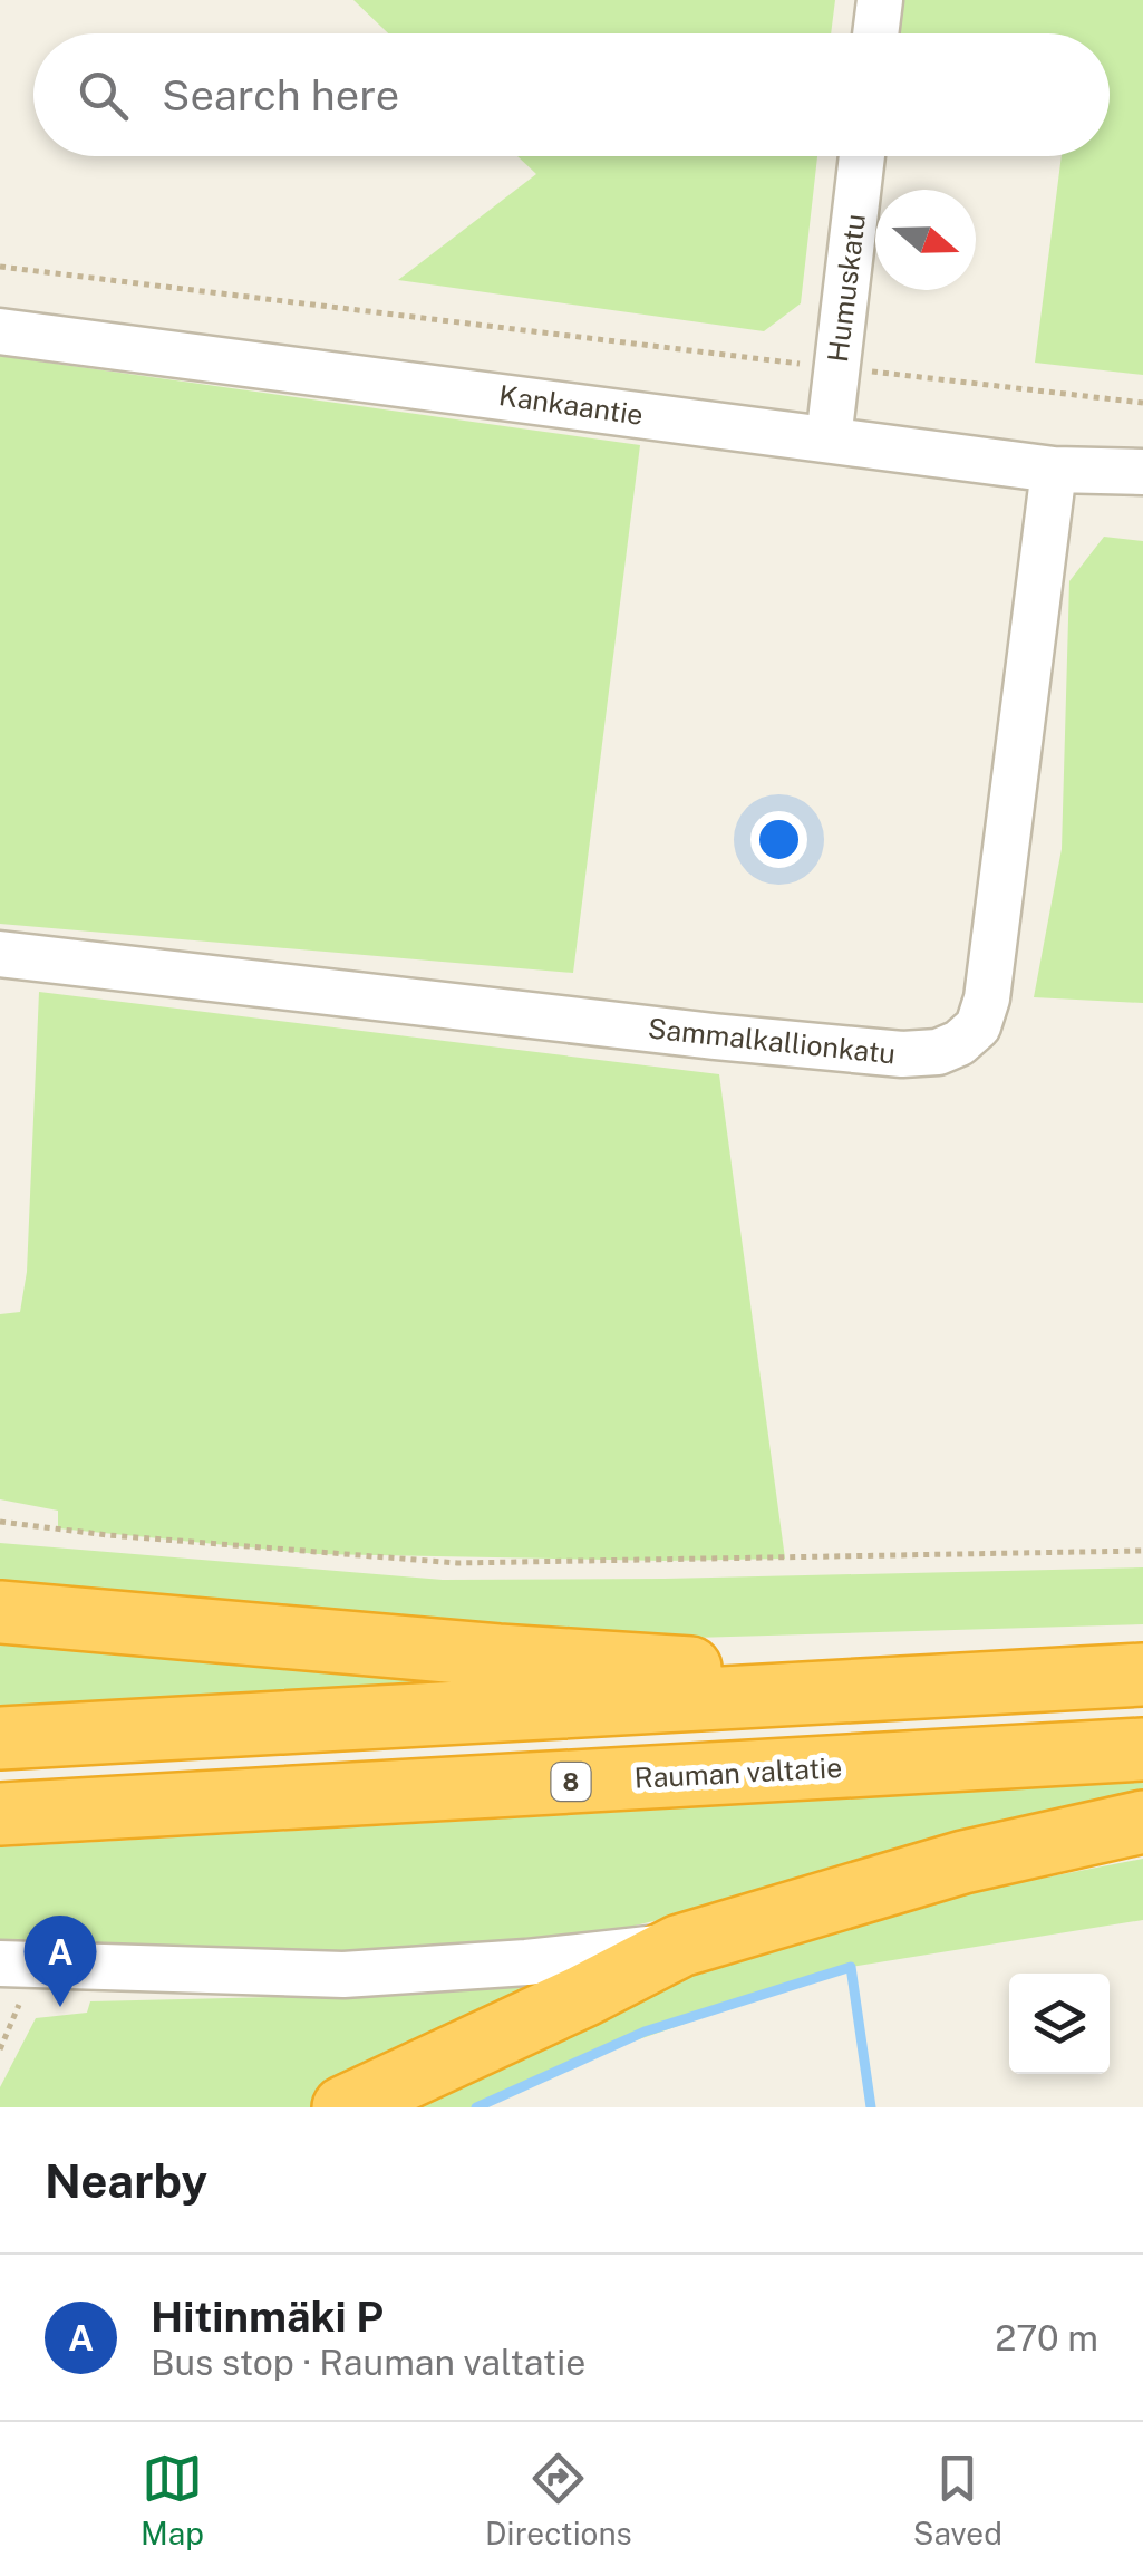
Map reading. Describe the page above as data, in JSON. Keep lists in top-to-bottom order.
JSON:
{
  "streets": {
    "highway": ["Rauman valtatie", "8"],
    "street": ["Humuskatu", "Kankaantie", "Sammalkallionkatu"]
  },
  "crossings": [
    ["Humuskatu", "Kankaantie"],
    ["Kankaantie", "Sammalkallionkatu"]
  ],
  "north": "right",
  "page": {
    "search": "Search here",
    "pins": "A",
    "heading": "Nearby",
    "list": [
      {
        "mark": "A",
        "name": "Hitinmäki P",
        "note": "Bus stop · Rauman valtatie",
        "value": "270 m"
      }
    ],
    "nav": ["Map", "Directions", "Saved"]
  }
}
